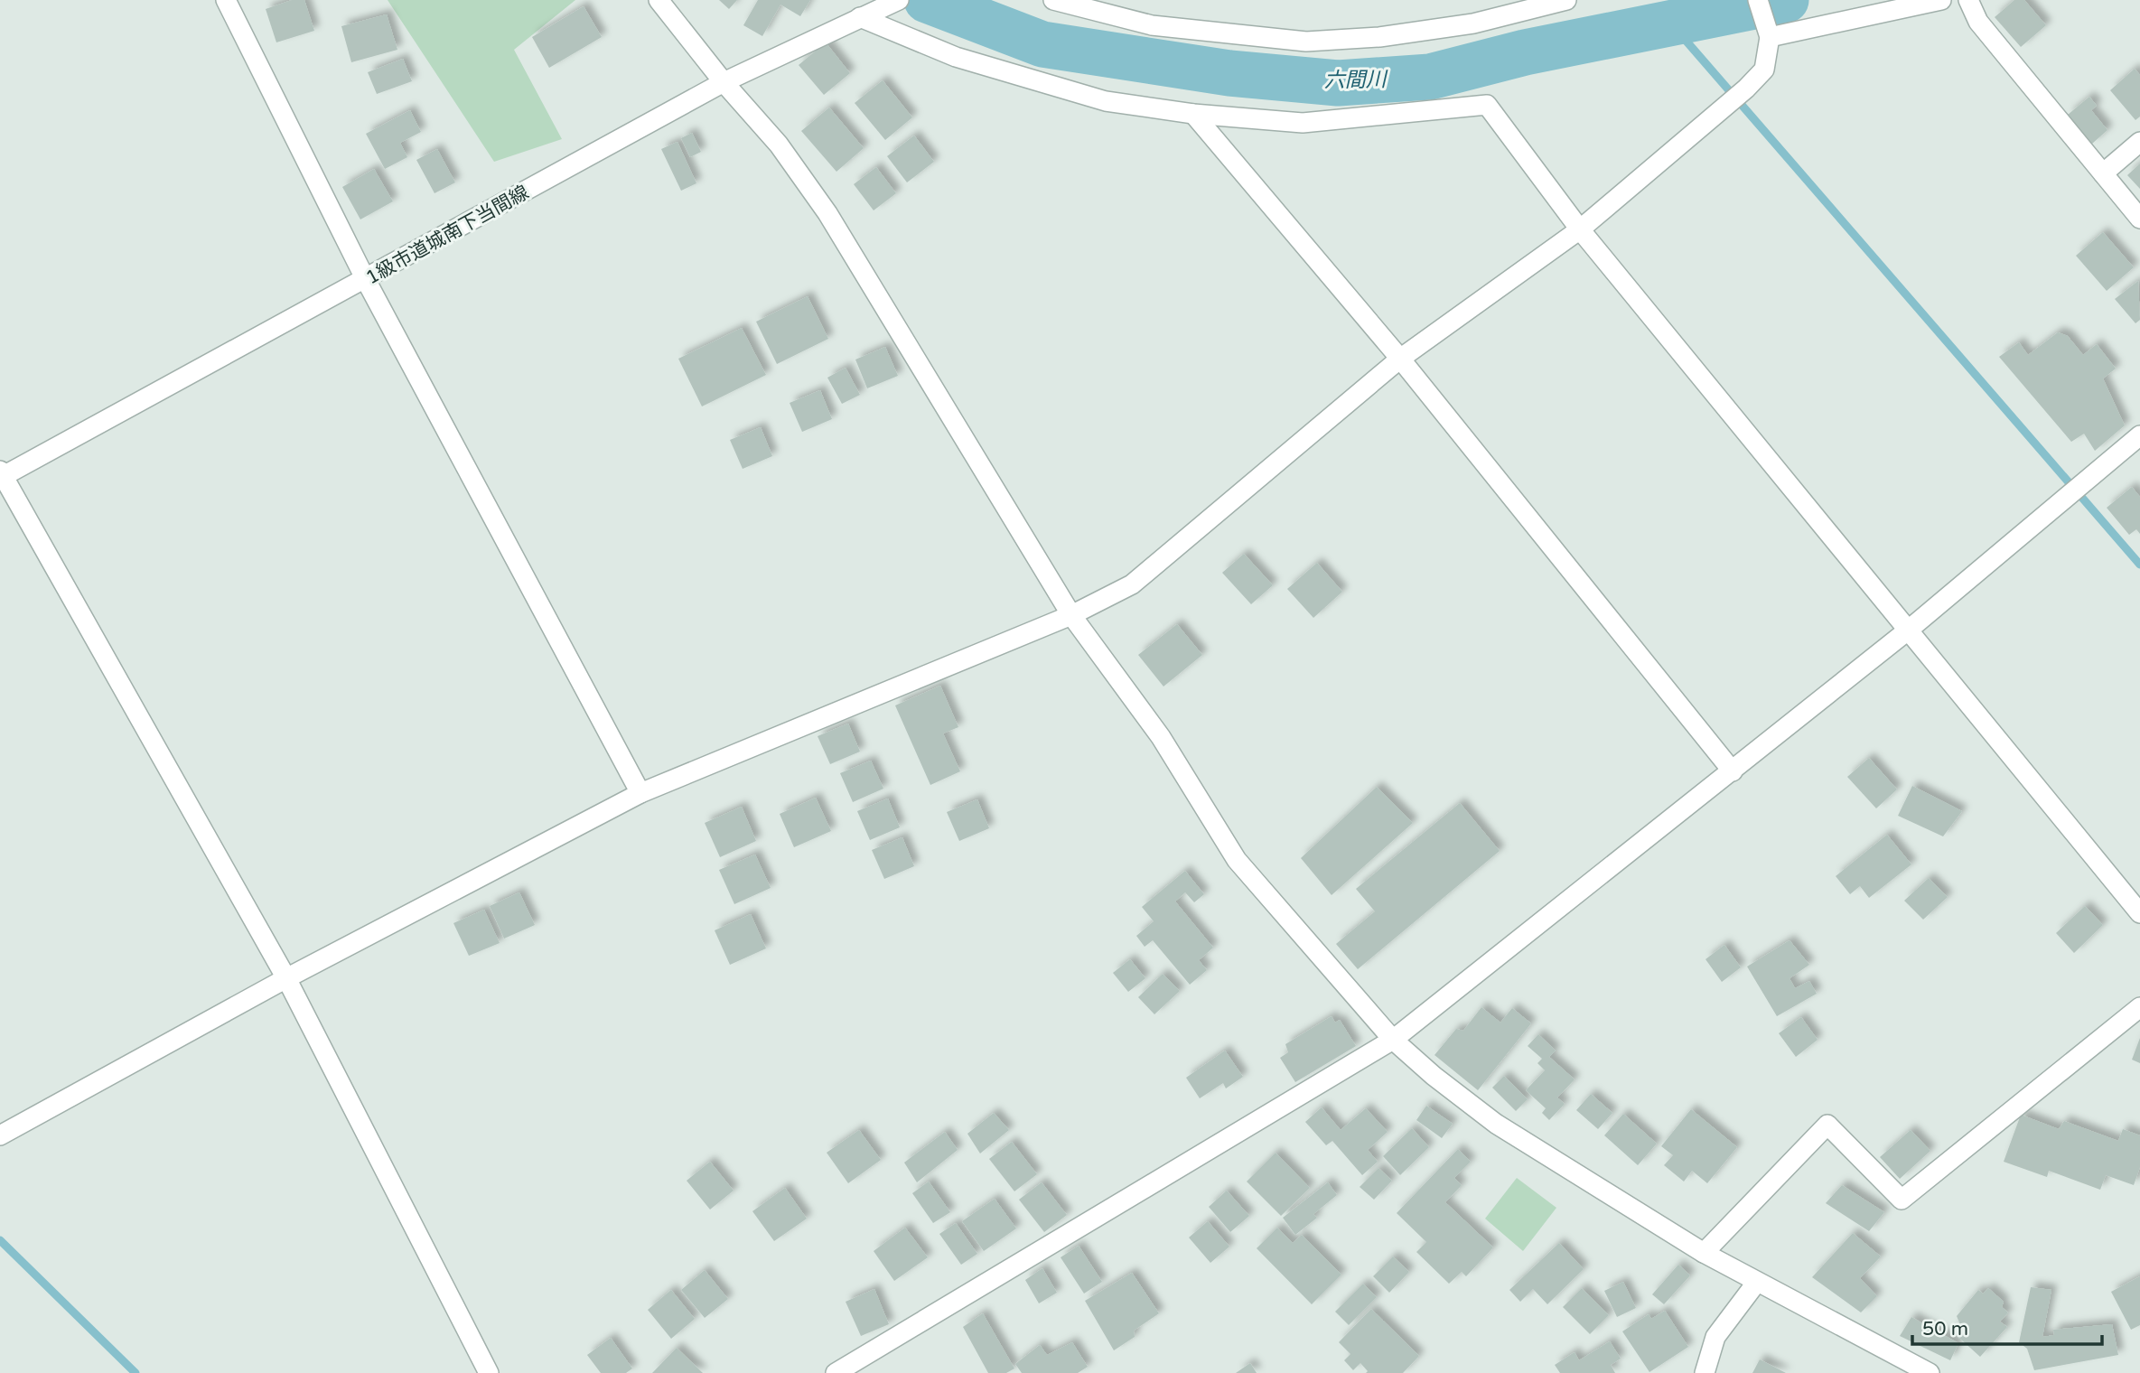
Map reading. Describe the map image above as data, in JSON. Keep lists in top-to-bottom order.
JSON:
{
  "streets": {
    "street": ["1級市道城南下当間線"]
  },
  "water": ["六間川"],
  "scale_bar": "50 m"
}
